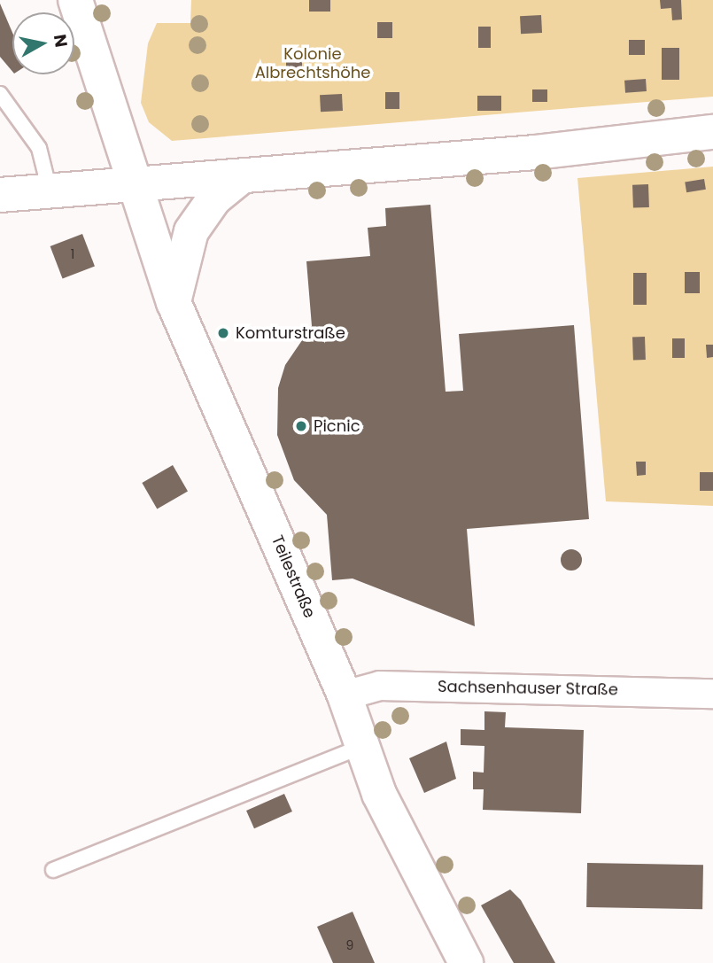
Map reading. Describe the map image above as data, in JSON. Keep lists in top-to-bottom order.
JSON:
{
  "streets": {
    "street": ["Teilestraße", "Sachsenhauser Straße"]
  },
  "crossings": [
    ["Teilestraße", "Sachsenhauser Straße"]
  ],
  "parks": ["Kolonie Albrechtshöhe"],
  "places": ["Komturstraße", "Picnic"],
  "house_numbers": ["1", "9"],
  "north": "right"
}
